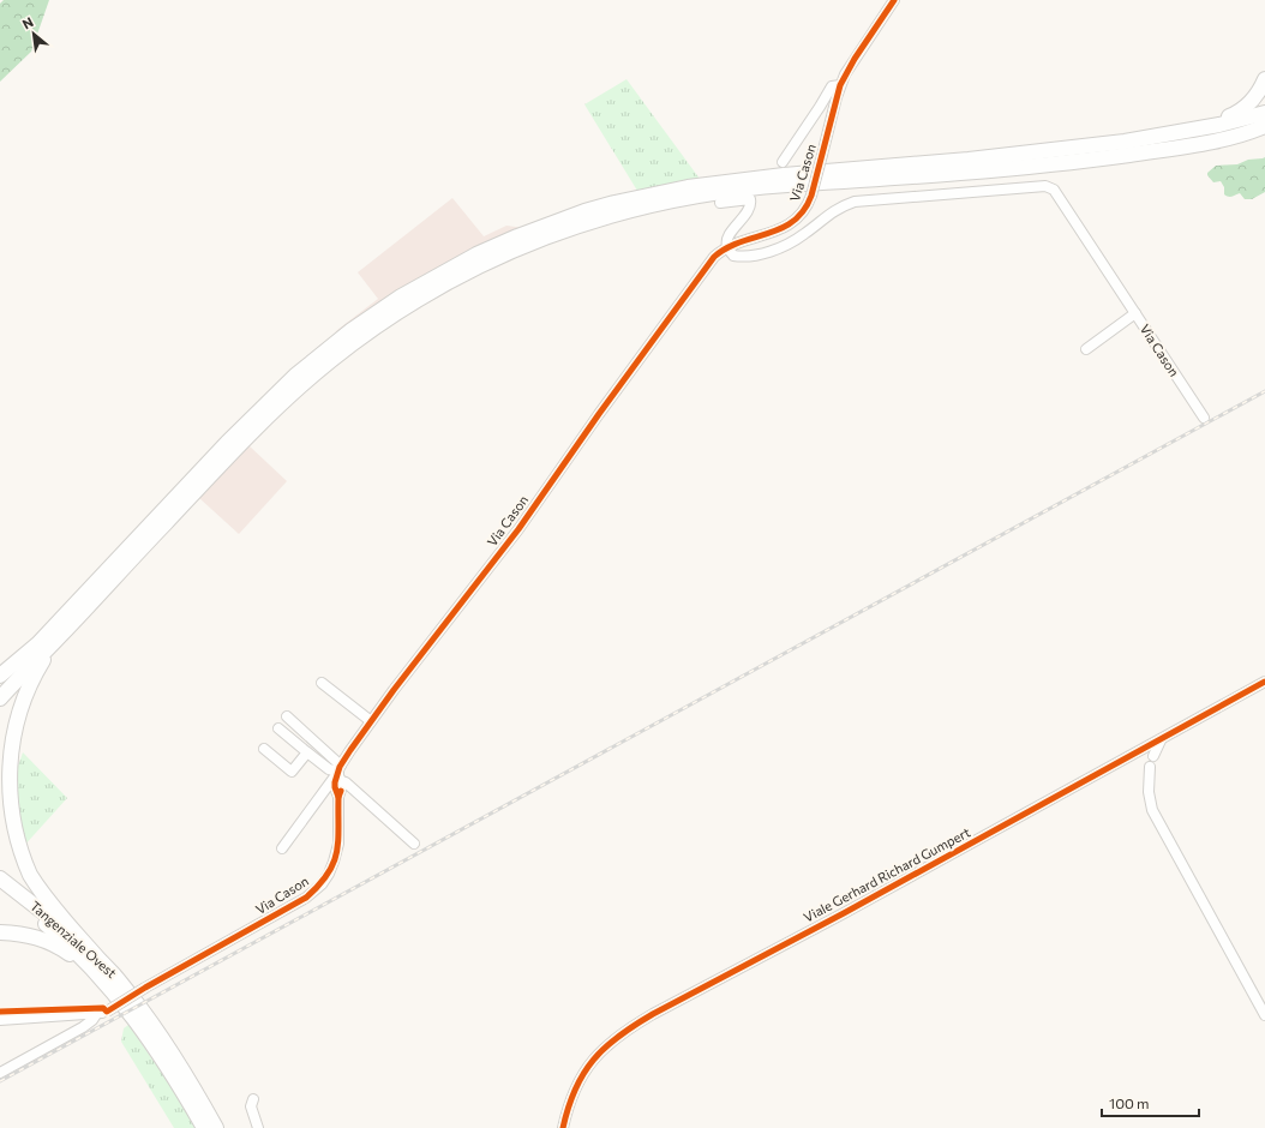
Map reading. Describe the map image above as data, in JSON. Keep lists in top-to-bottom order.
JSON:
{
  "streets": {
    "highway": ["Tangenziale Ovest"],
    "street": ["Via Cason", "Viale Gerhard Richard Gumpert"]
  },
  "scale_bar": "100 m",
  "north": "top left"
}
